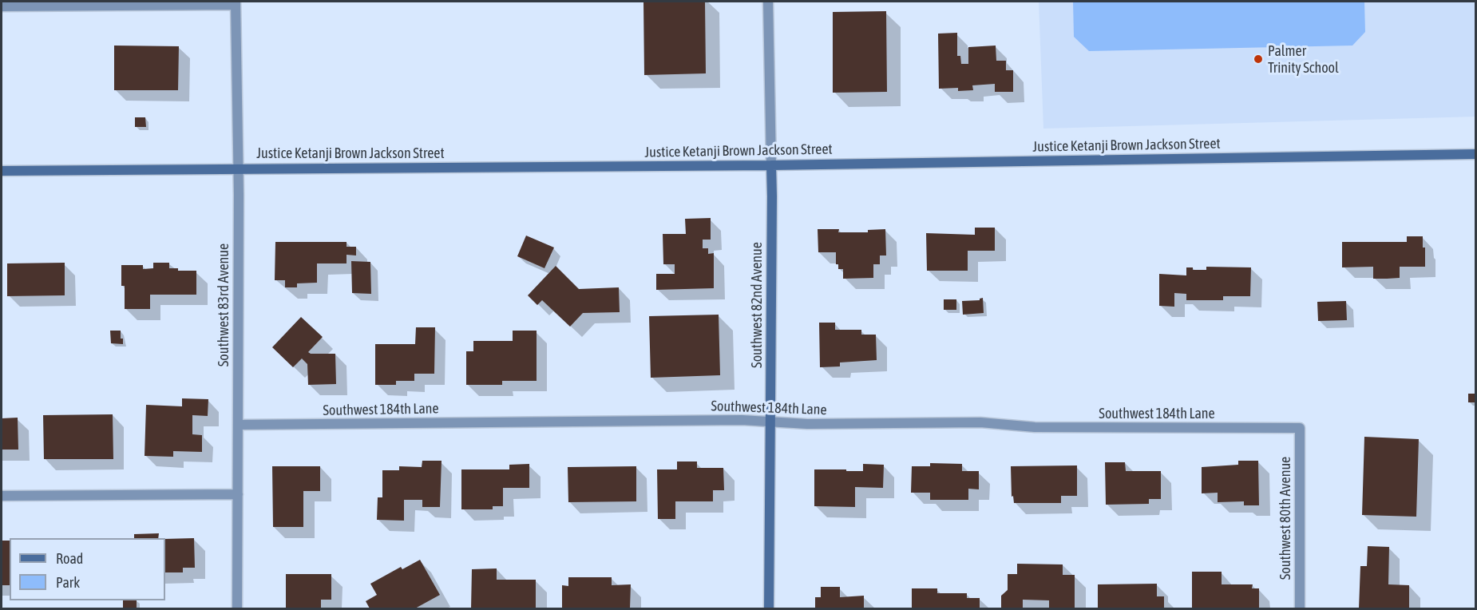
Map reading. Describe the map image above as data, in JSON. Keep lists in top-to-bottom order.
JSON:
{
  "streets": {
    "main road": ["Justice Ketanji Brown Jackson Street", "Southwest 82nd Avenue"],
    "street": ["Southwest 83rd Avenue", "Southwest 184th Lane", "Southwest 80th Avenue"]
  },
  "crossings": [
    ["Justice Ketanji Brown Jackson Street", "Southwest 83rd Avenue"],
    ["Justice Ketanji Brown Jackson Street", "Southwest 82nd Avenue"],
    ["Southwest 83rd Avenue", "Southwest 184th Lane"],
    ["Southwest 82nd Avenue", "Southwest 184th Lane"],
    ["Southwest 184th Lane", "Southwest 80th Avenue"]
  ],
  "places": ["Palmer Trinity School"],
  "legend": ["Road", "Park"]
}
